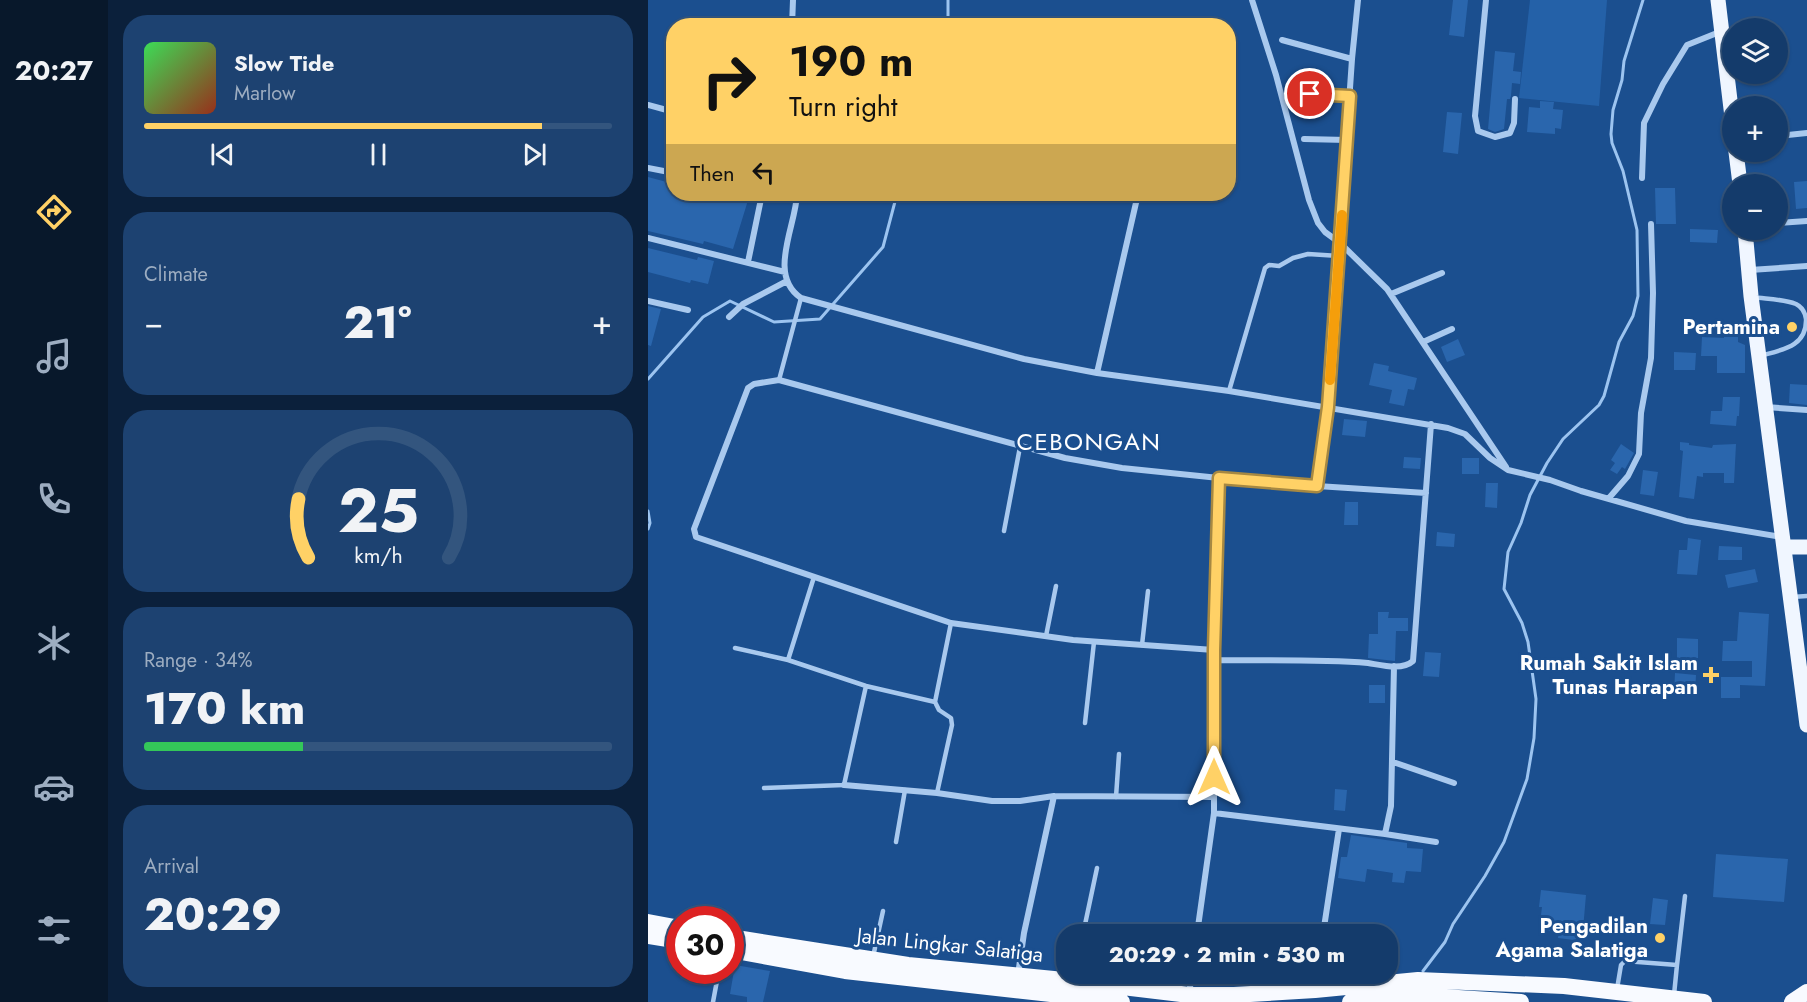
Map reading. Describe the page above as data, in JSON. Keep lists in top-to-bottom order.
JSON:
{
  "streets": {
    "highway": ["Jalan Lingkar Salatiga"]
  },
  "districts": ["CEBONGAN"],
  "places": {
    "other": ["Pertamina", "Pengadilan Agama Salatiga"],
    "health": ["Rumah Sakit Islam Tunas Harapan"]
  },
  "page": {
    "tabs": "20:27",
    "map_buttons": ["+", "−"],
    "turn": ["190 m", "Turn right"],
    "song": ["Slow Tide", "Marlow"],
    "then": "Then",
    "tile": [
      "Climate",
      ["Range · 34%", "170 km"],
      ["Arrival", "20:29"]
    ],
    "heat": ["−", "21°", "+"],
    "limit": "30",
    "trip": "20:29 · 2 min · 530 m",
    "gauge": ["25", "km/h"]
  }
}
